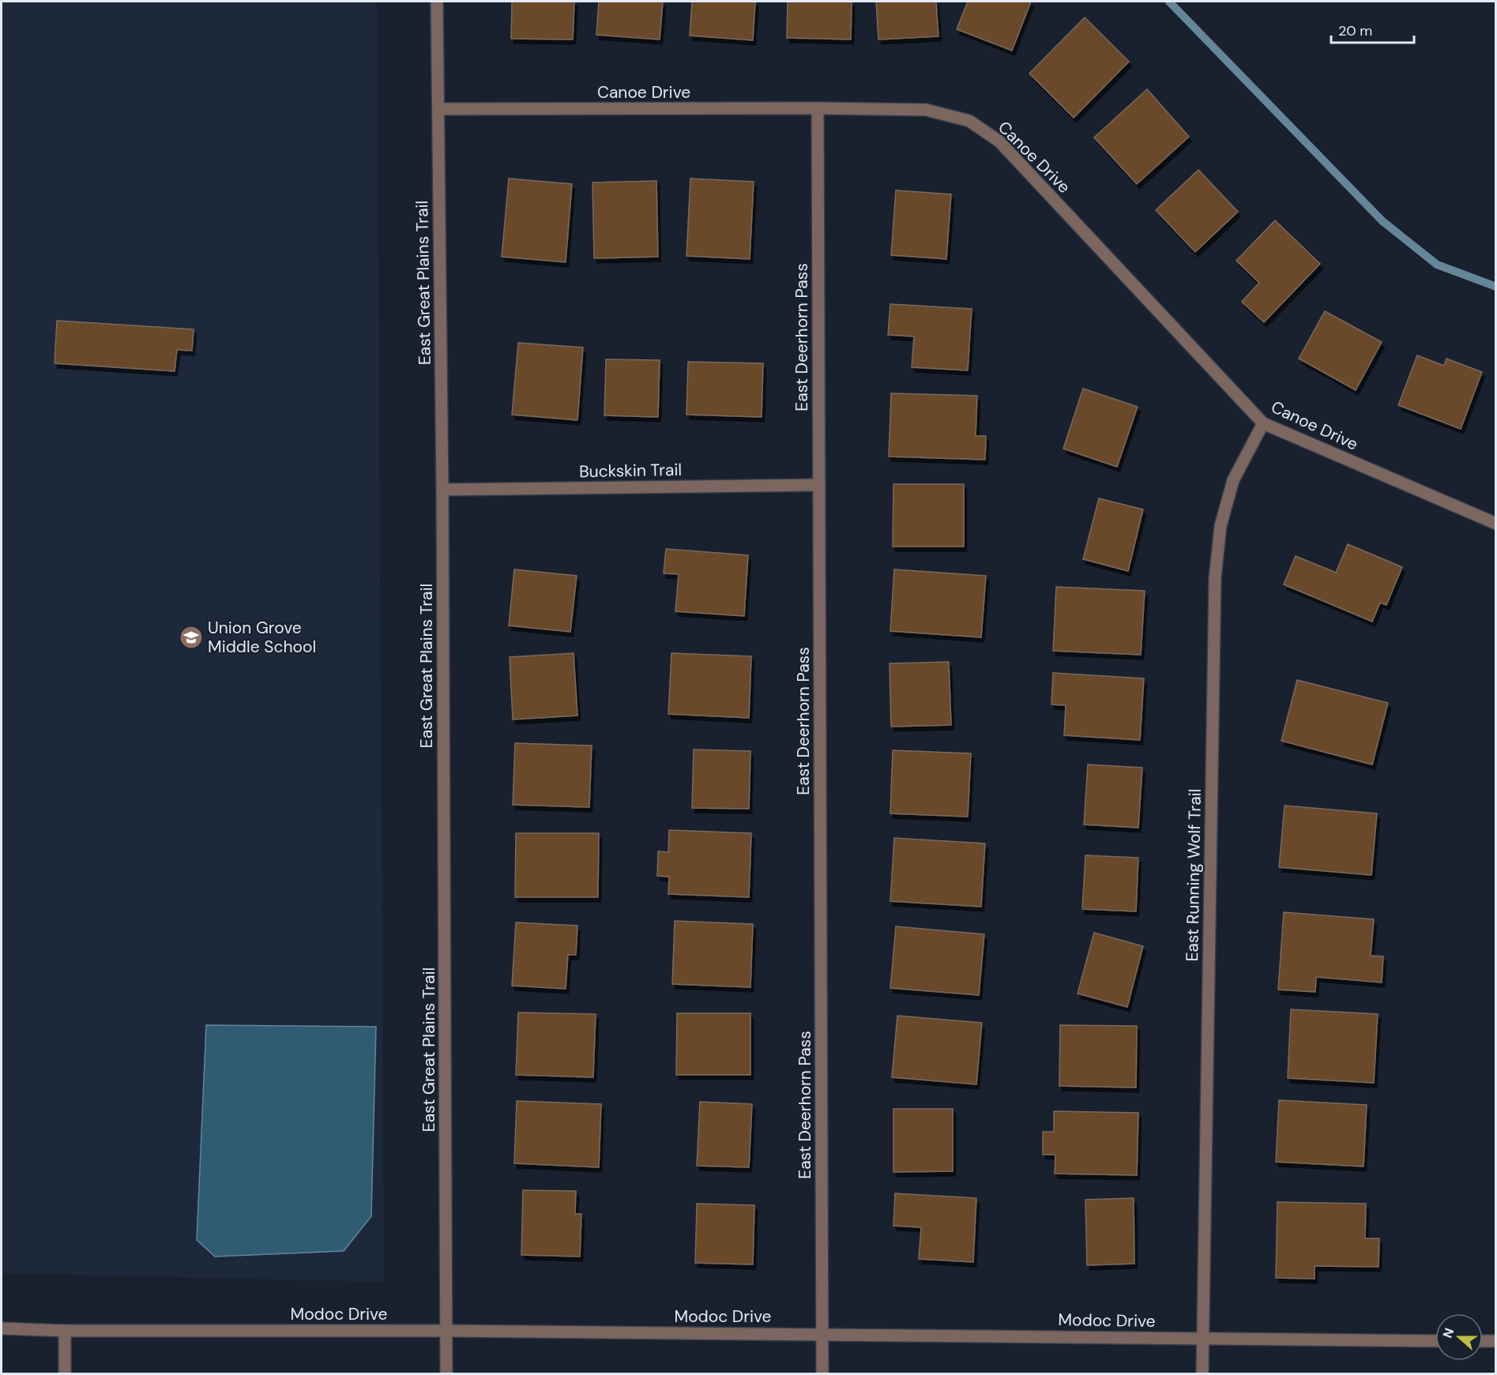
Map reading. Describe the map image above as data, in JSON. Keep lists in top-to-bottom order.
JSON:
{
  "streets": {
    "street": [
      "Canoe Drive",
      "East Great Plains Trail",
      "East Deerhorn Pass",
      "Buckskin Trail",
      "East Running Wolf Trail",
      "Modoc Drive"
    ]
  },
  "crossings": [
    ["Canoe Drive", "East Great Plains Trail"],
    ["Canoe Drive", "East Deerhorn Pass"],
    ["Canoe Drive", "East Running Wolf Trail"],
    ["East Great Plains Trail", "Buckskin Trail"],
    ["East Great Plains Trail", "Modoc Drive"],
    ["East Deerhorn Pass", "Buckskin Trail"],
    ["East Deerhorn Pass", "Modoc Drive"],
    ["East Running Wolf Trail", "Modoc Drive"]
  ],
  "places": {
    "school or university": ["Union Grove Middle School"]
  },
  "scale_bar": "20 m",
  "north": "left"
}
